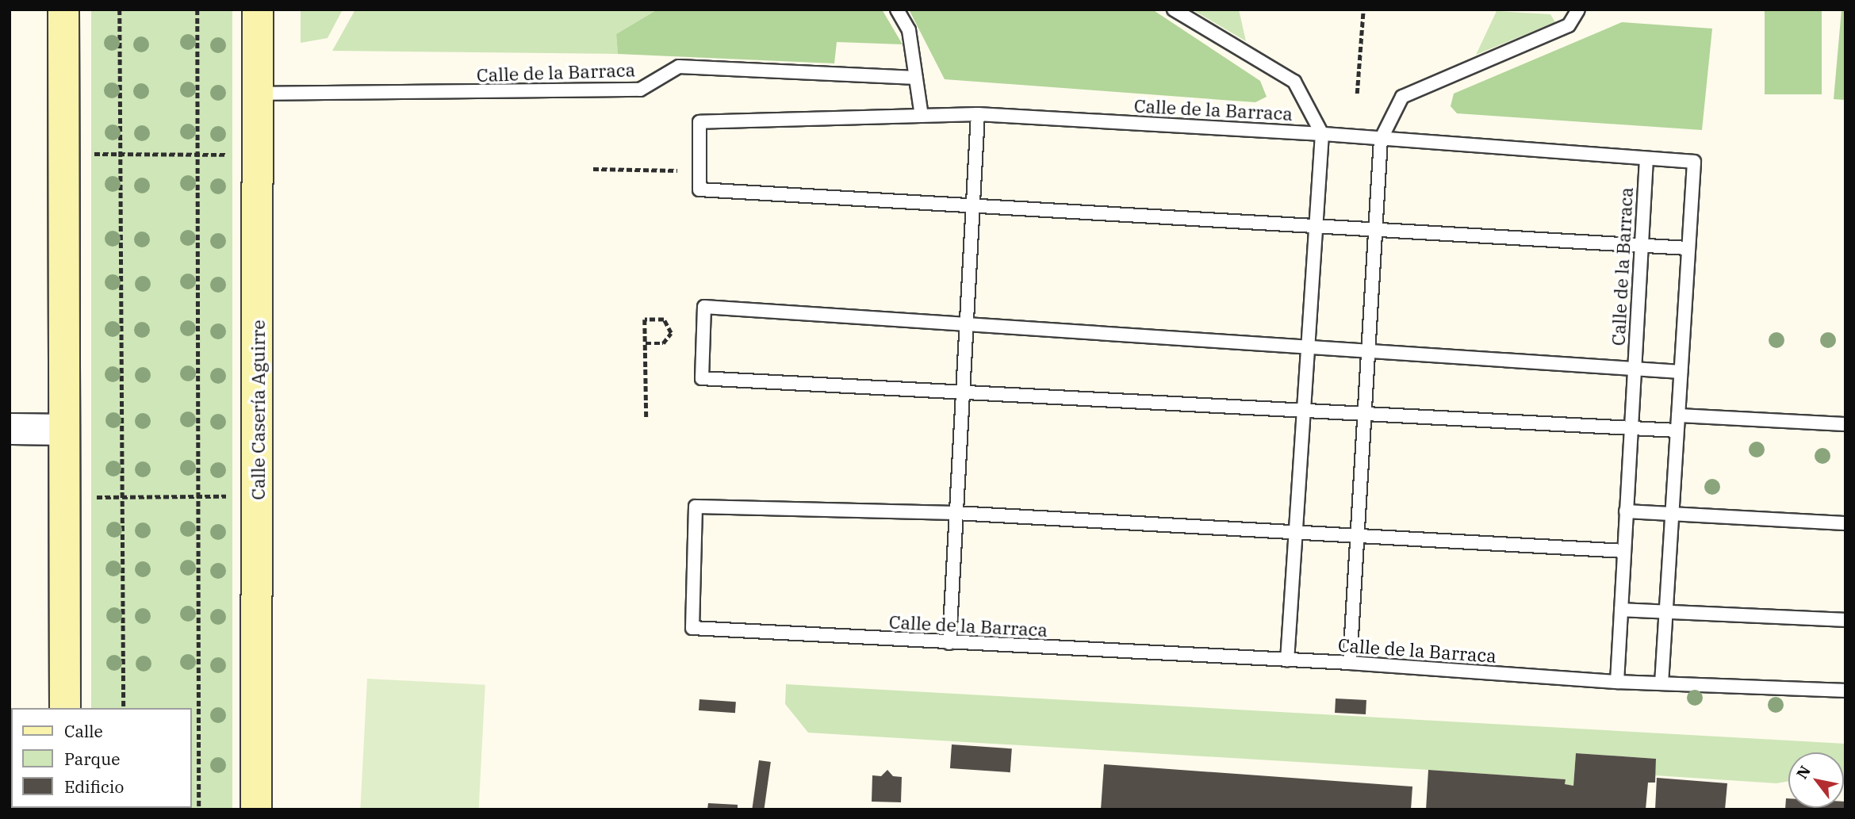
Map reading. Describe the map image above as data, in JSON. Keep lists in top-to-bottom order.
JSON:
{
  "streets": {
    "main road": ["Calle Casería Aguirre"],
    "lane": ["Calle de la Barraca"]
  },
  "crossings": [
    ["Calle de la Barraca", "Calle Casería Aguirre"]
  ],
  "legend": ["Calle", "Parque", "Edificio"],
  "north": "top left"
}
